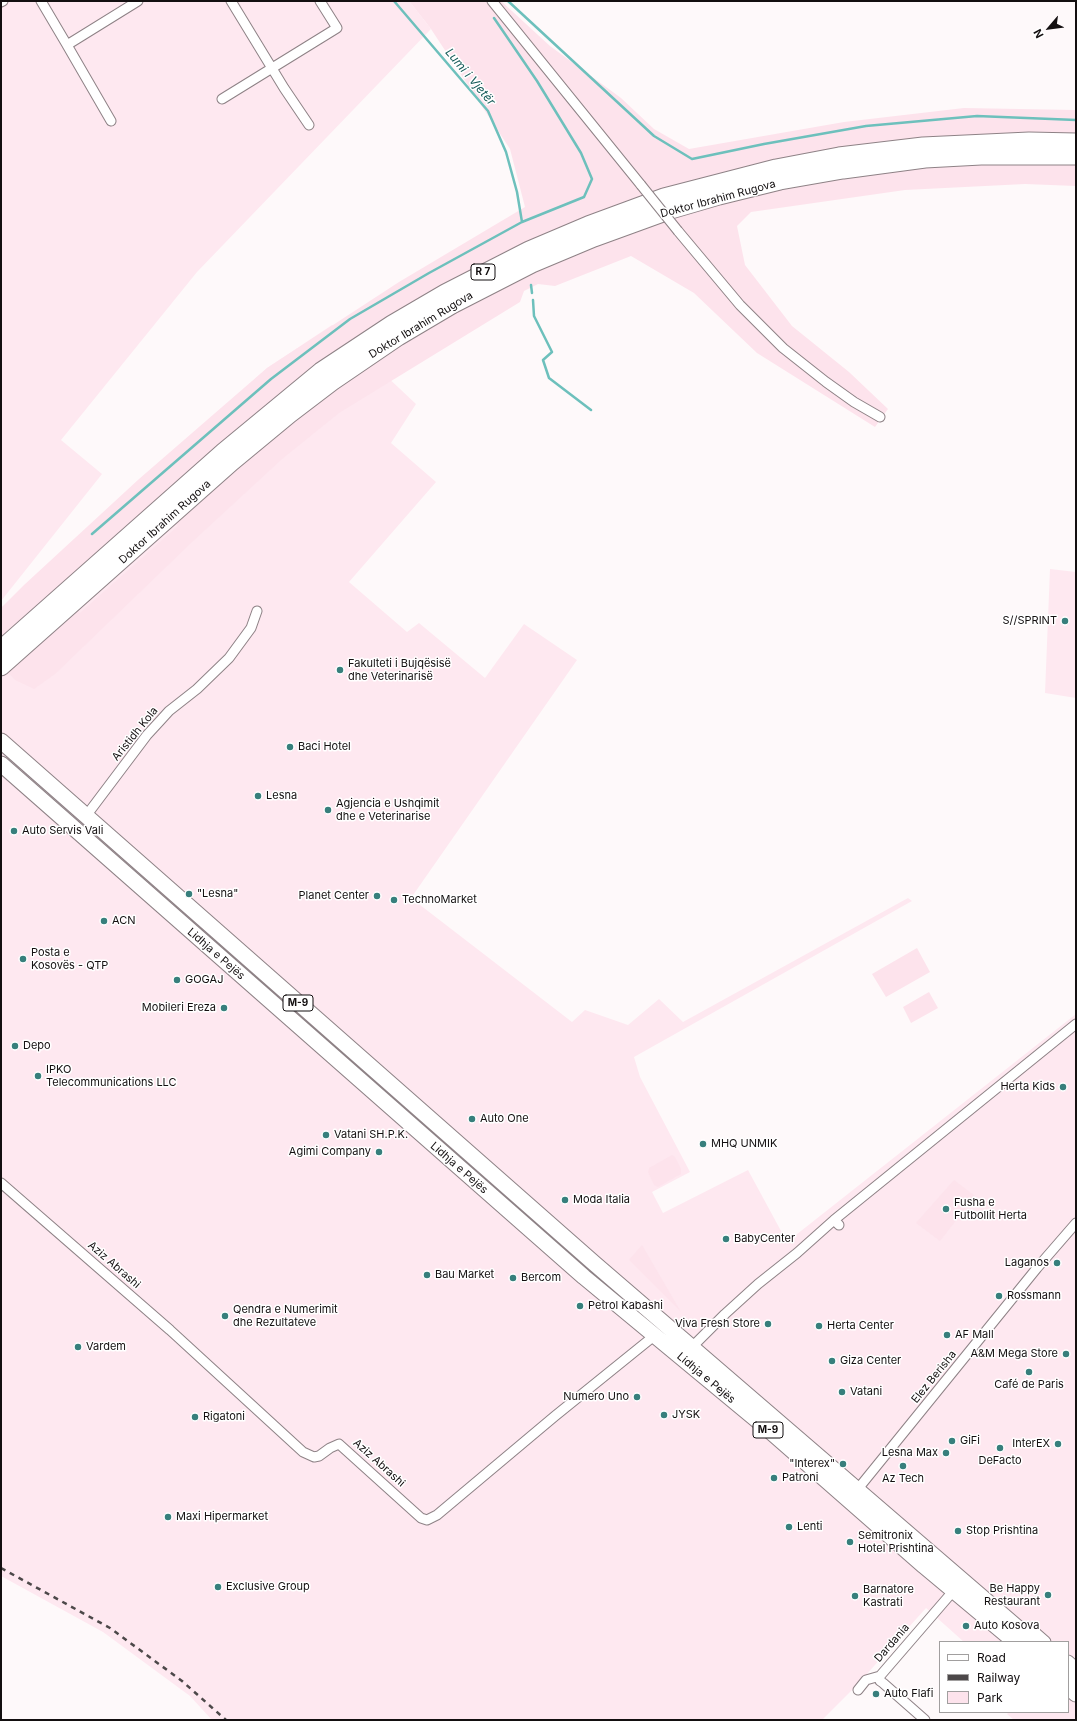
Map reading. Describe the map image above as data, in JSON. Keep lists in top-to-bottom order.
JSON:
{
  "streets": {
    "highway": [
      "Doktor Ibrahim Rugova",
      "R 7",
      "Lidhja e Pejës",
      "M-9"
    ],
    "street": [
      "Aristidh Kola",
      "Aziz Abrashi",
      "Elez Berisha",
      "Dardania"
    ]
  },
  "crossings": [
    ["Aristidh Kola", "Lidhja e Pejës"],
    ["Lidhja e Pejës", "M-9"],
    ["Lidhja e Pejës", "Aziz Abrashi"],
    ["Lidhja e Pejës", "Elez Berisha"],
    ["Lidhja e Pejës", "Dardania"],
    ["M-9", "Dardania"]
  ],
  "water": ["Lumi i Vjetër"],
  "places": [
    "S//SPRINT",
    "Fakulteti i Bujqësisë dhe Veterinarisë",
    "Baci Hotel",
    "Lesna",
    "Agjencia e Ushqimit dhe e Veterinarise",
    "Auto Servis Vali",
    "\"Lesna\"",
    "Planet Center",
    "TechnoMarket",
    "ACN",
    "Posta e Kosovës - QTP",
    "GOGAJ",
    "Mobileri Ereza",
    "Depo",
    "IPKO Telecommunications LLC",
    "Herta Kids",
    "Auto One",
    "Vatani SH.P.K.",
    "MHQ UNMIK",
    "Agimi Company",
    "Moda Italia",
    "Fusha e Futbollit Herta",
    "BabyCenter",
    "Laganos",
    "Bau Market",
    "Bercom",
    "Rossmann",
    "Petrol Kabashi",
    "Qendra e Numerimit dhe Rezultateve",
    "Viva Fresh Store",
    "Herta Center",
    "AF Mall",
    "Vardem",
    "A&M Mega Store",
    "Giza Center",
    "Café de Paris",
    "Vatani",
    "Numero Uno",
    "JYSK",
    "Rigatoni",
    "GiFi",
    "InterEX",
    "DeFacto",
    "Lesna Max",
    "\"Interex\"",
    "Az Tech",
    "Patroni",
    "Maxi Hipermarket",
    "Lenti",
    "Stop Prishtina",
    "Semitronix Hotel Prishtina",
    "Exclusive Group",
    "Be Happy Restaurant",
    "Barnatore Kastrati",
    "Auto Kosova",
    "Auto Flafi"
  ],
  "legend": ["Road", "Railway", "Park"],
  "north": "bottom left"
}
